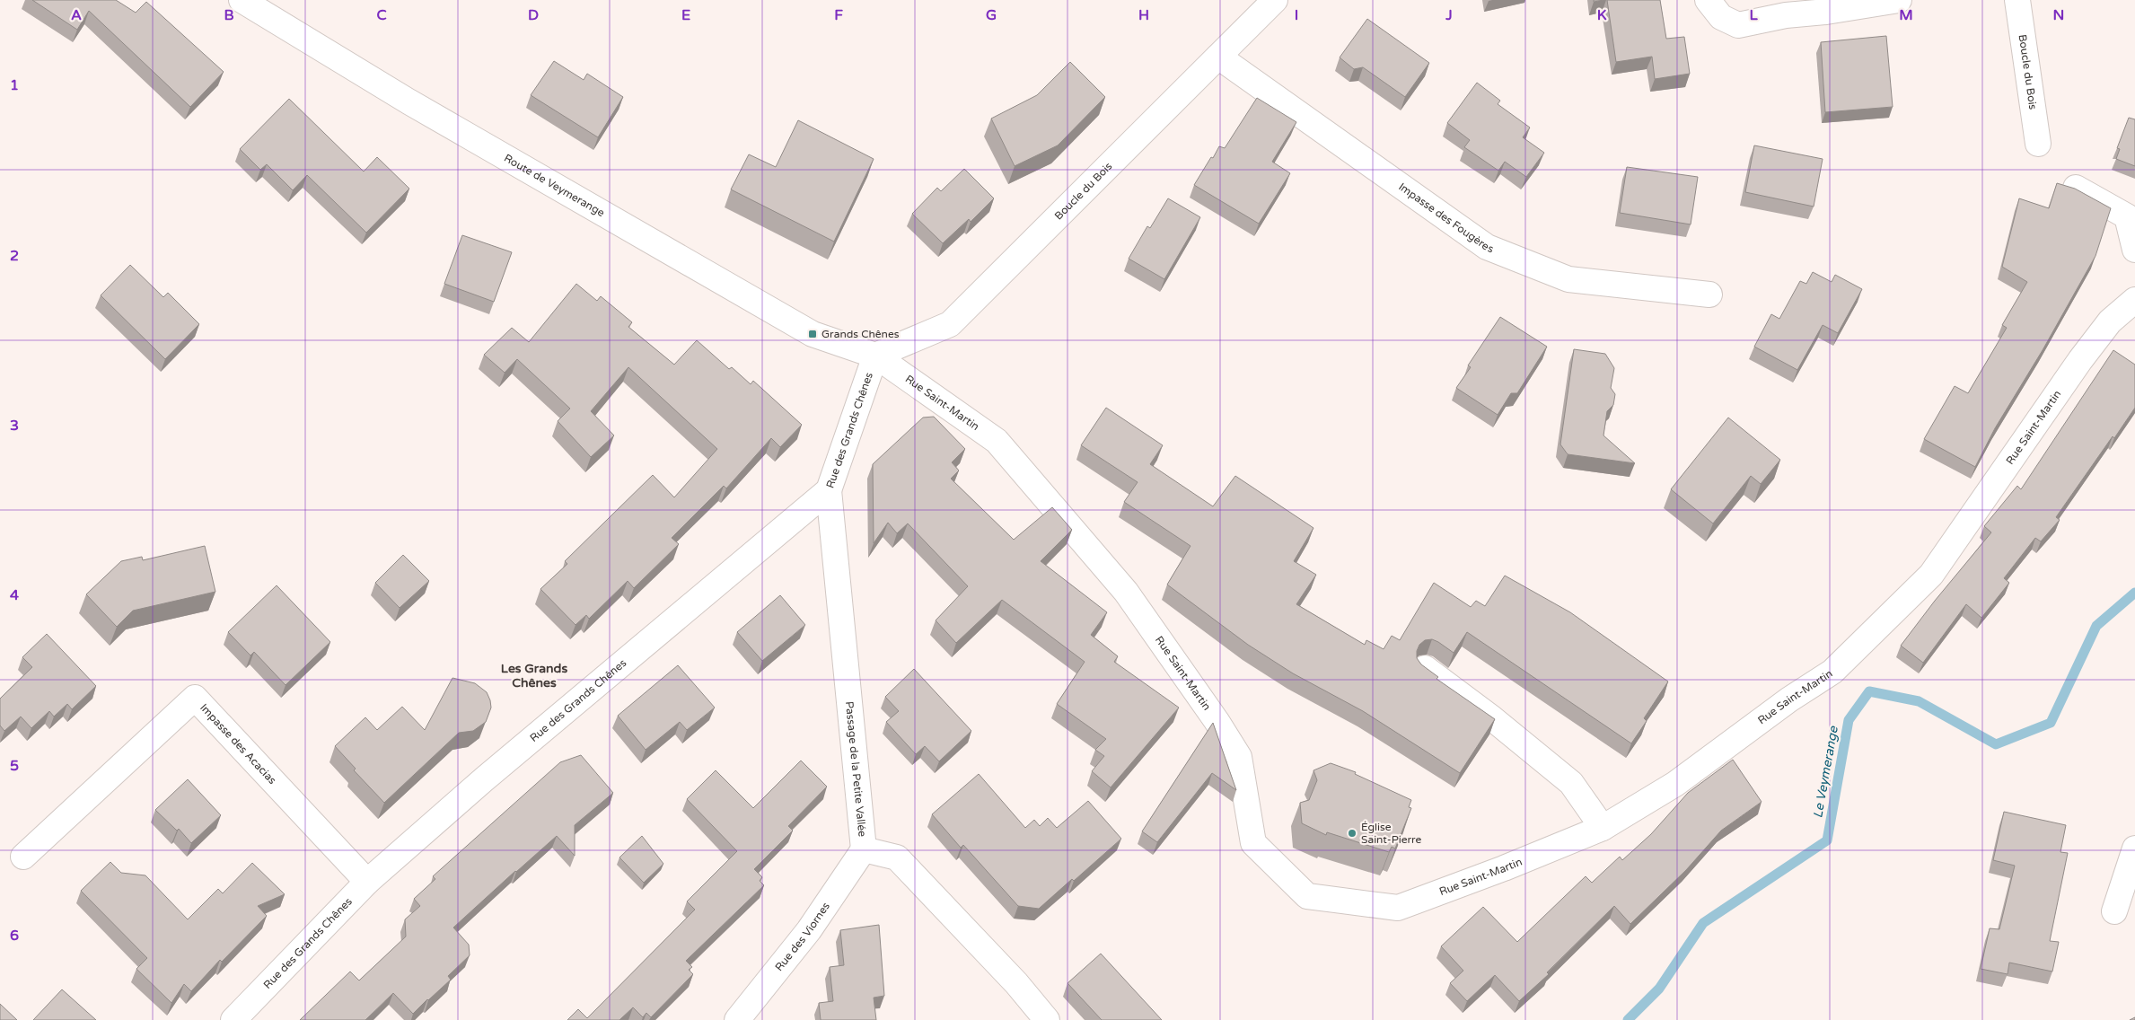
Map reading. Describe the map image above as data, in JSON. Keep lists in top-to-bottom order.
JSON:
{
  "streets": {
    "street": [
      "Boucle du Bois",
      "Route de Veymerange",
      "Impasse des Fougères",
      "Rue Saint-Martin",
      "Rue des Grands Chênes",
      "Impasse des Acacias",
      "Passage de la Petite Vallée",
      "Rue des Viornes"
    ]
  },
  "crossings": [
    ["Boucle du Bois", "Route de Veymerange"],
    ["Boucle du Bois", "Impasse des Fougères"],
    ["Boucle du Bois", "Rue Saint-Martin"],
    ["Boucle du Bois", "Rue des Grands Chênes"],
    ["Route de Veymerange", "Rue Saint-Martin"],
    ["Route de Veymerange", "Rue des Grands Chênes"],
    ["Rue Saint-Martin", "Rue des Grands Chênes"],
    ["Rue des Grands Chênes", "Impasse des Acacias"],
    ["Rue des Grands Chênes", "Passage de la Petite Vallée"],
    ["Passage de la Petite Vallée", "Rue des Viornes"]
  ],
  "districts": ["Les Grands Chênes"],
  "water": ["Le Veymerange"],
  "places": {
    "transit": ["Grands Chênes"],
    "other": ["Église Saint-Pierre"]
  },
  "grid": {
    "columns": [
      "A",
      "B",
      "C",
      "D",
      "E",
      "F",
      "G",
      "H",
      "I",
      "J",
      "K",
      "L",
      "M",
      "N"
    ],
    "rows": [
      "1",
      "2",
      "3",
      "4",
      "5",
      "6"
    ]
  }
}
